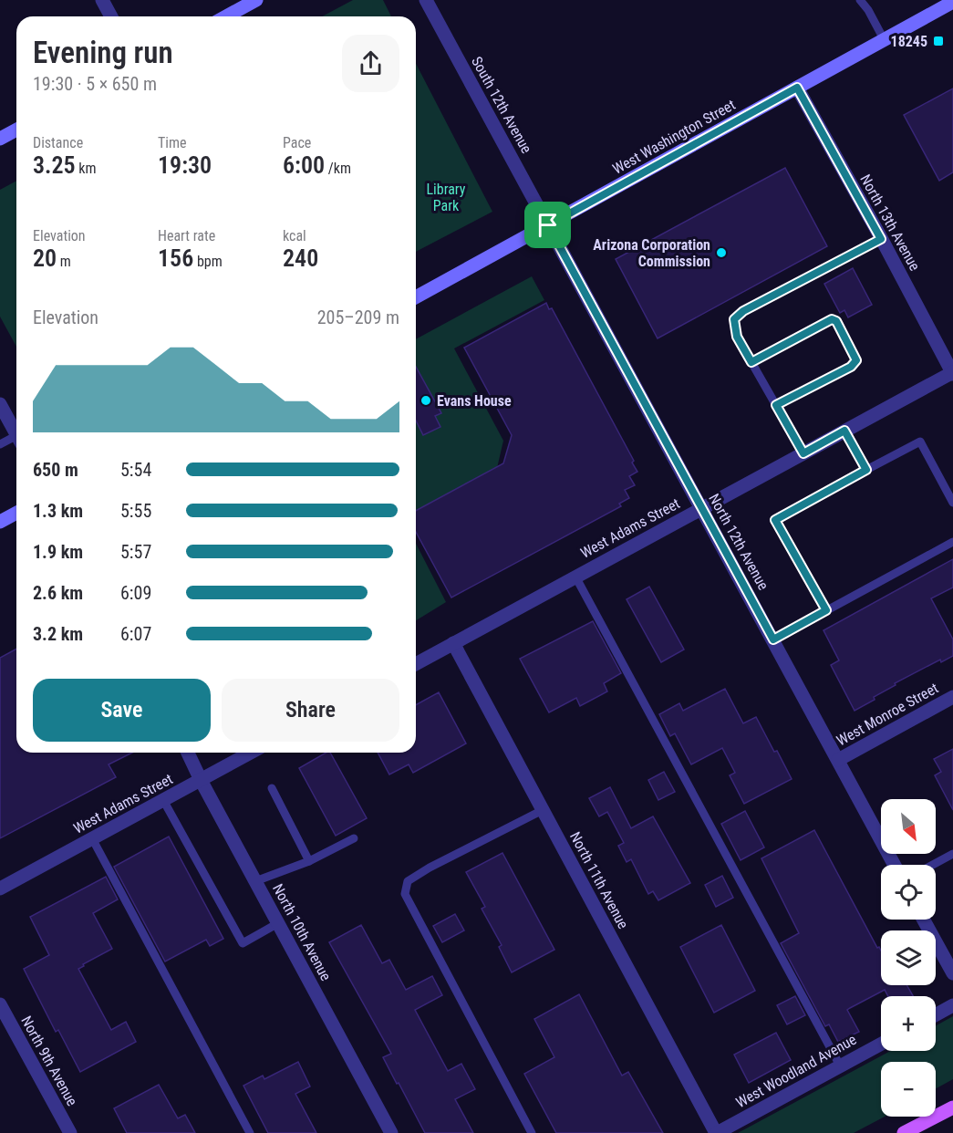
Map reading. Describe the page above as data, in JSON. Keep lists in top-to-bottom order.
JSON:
{
  "streets": {
    "main road": ["West Washington Street"],
    "street": [
      "South 12th Avenue",
      "North 13th Avenue",
      "West Adams Street",
      "North 12th Avenue",
      "West Monroe Street",
      "North 11th Avenue",
      "North 10th Avenue",
      "North 9th Avenue",
      "West Woodland Avenue"
    ]
  },
  "crossings": [
    ["South 12th Avenue", "West Washington Street"],
    ["South 12th Avenue", "North 12th Avenue"],
    ["West Washington Street", "North 13th Avenue"],
    ["West Washington Street", "North 12th Avenue"],
    ["North 13th Avenue", "West Adams Street"],
    ["West Adams Street", "North 12th Avenue"],
    ["West Adams Street", "North 11th Avenue"],
    ["West Adams Street", "North 10th Avenue"],
    ["North 12th Avenue", "West Monroe Street"],
    ["North 11th Avenue", "West Woodland Avenue"]
  ],
  "parks": ["Library Park"],
  "places": {
    "transit": ["18245"],
    "other": ["Arizona Corporation Commission", "Evans House"]
  },
  "north": "bottom right",
  "page": {
    "heading": ["Evening run", "19:30 · 5 × 650 m"],
    "stats": [
      ["Distance", "3.25 km"],
      ["Time", "19:30"],
      ["Pace", "6:00 /km"],
      ["Elevation", "20 m"],
      ["Heart rate", "156 bpm"],
      ["kcal", "240"]
    ],
    "chart": ["Elevation", "205–209 m"],
    "list": [
      {
        "name": "650 m",
        "note": "5:54"
      },
      {
        "name": "1.3 km",
        "note": "5:55"
      },
      {
        "name": "1.9 km",
        "note": "5:57"
      },
      {
        "name": "2.6 km",
        "note": "6:09"
      },
      {
        "name": "3.2 km",
        "note": "6:07"
      }
    ],
    "buttons": ["Save", "Share"],
    "map_buttons": ["+", "−"]
  }
}
